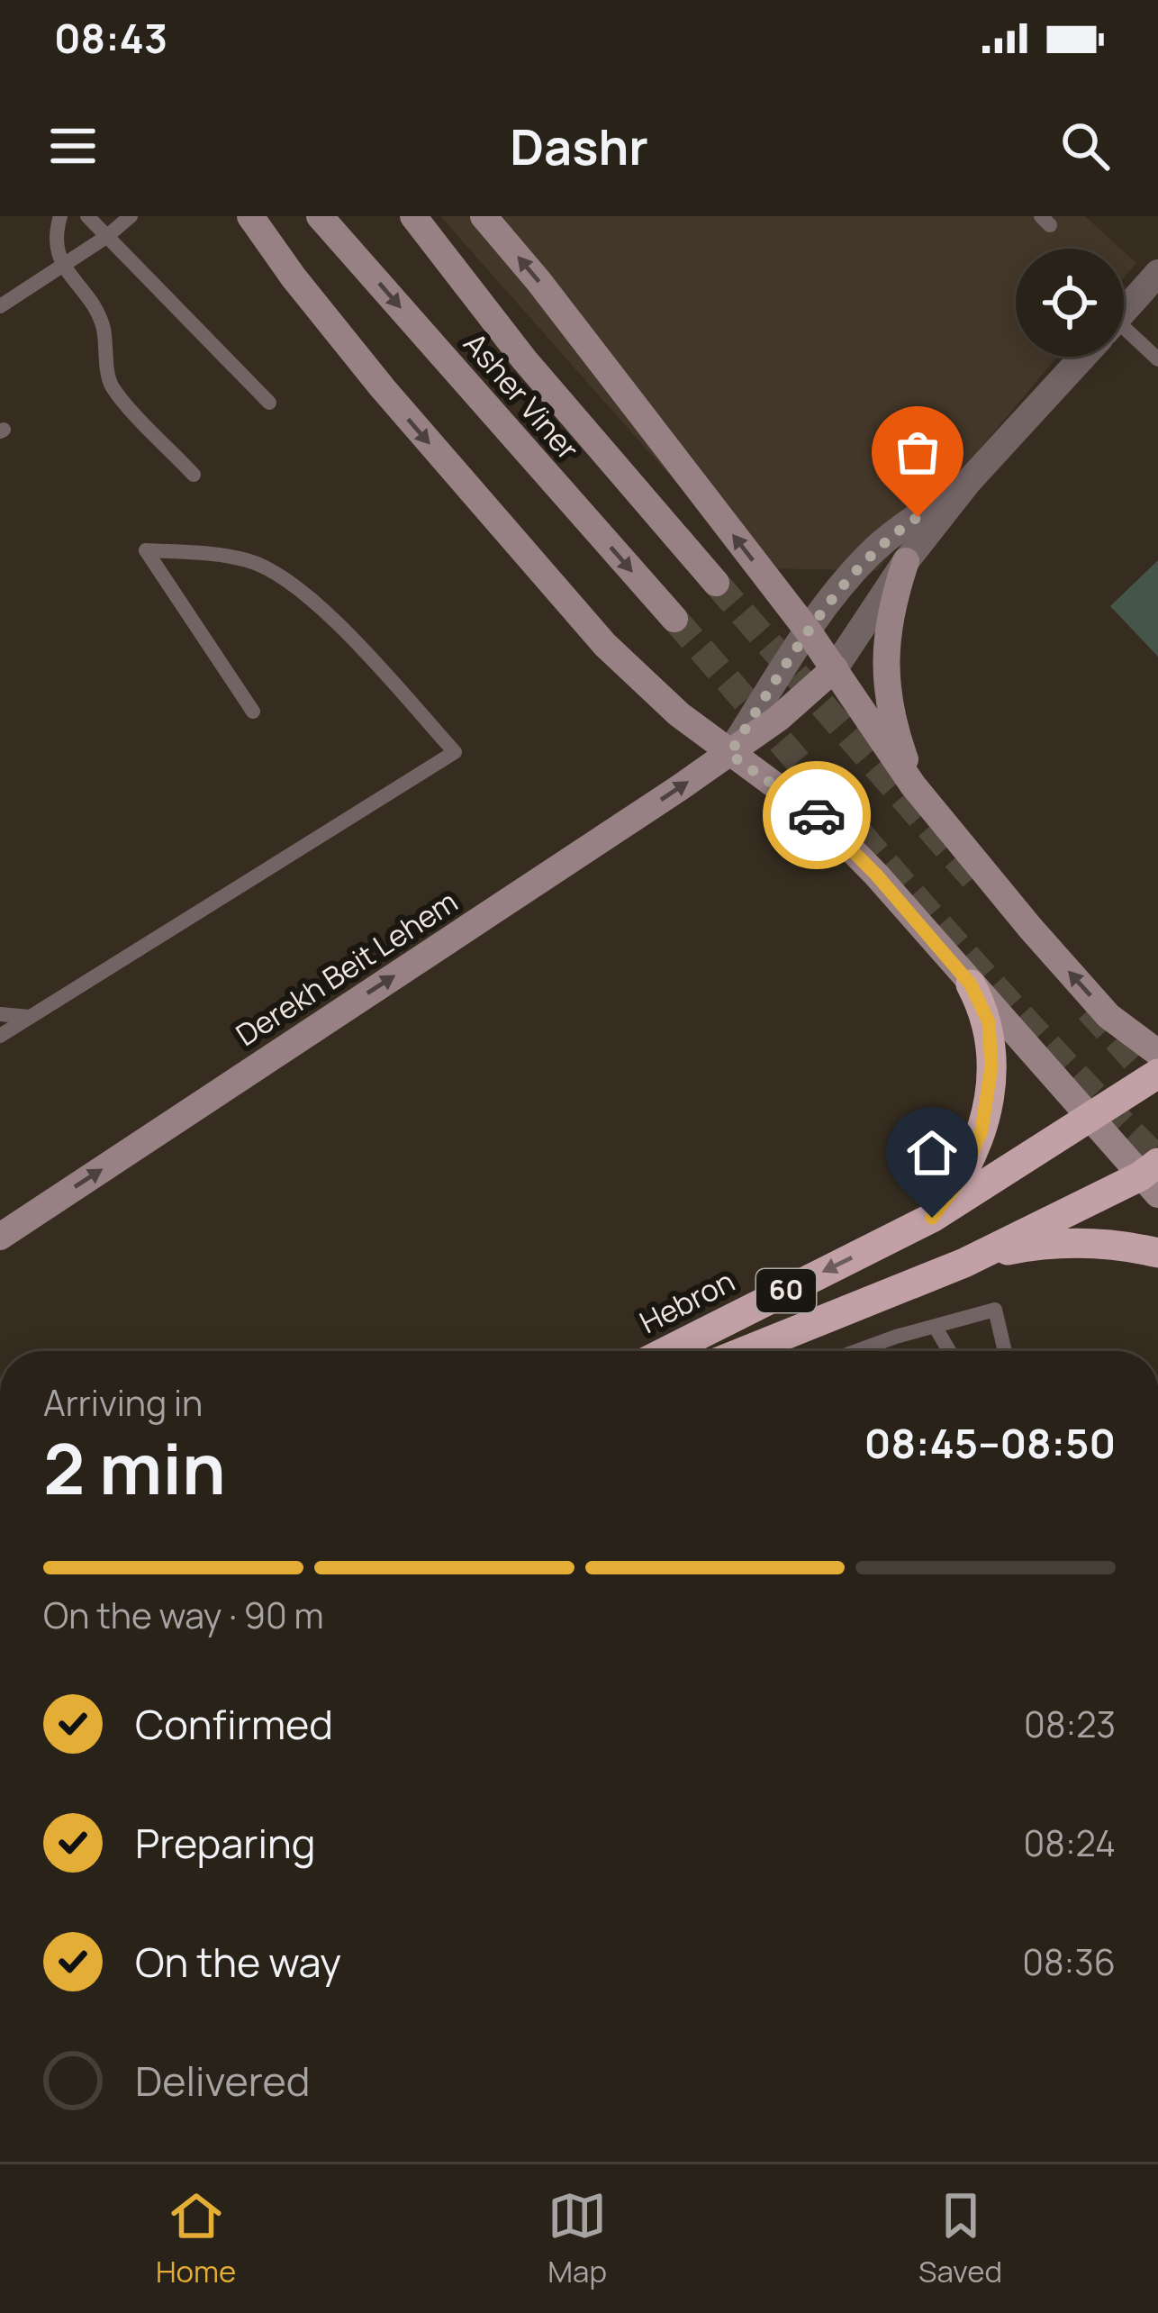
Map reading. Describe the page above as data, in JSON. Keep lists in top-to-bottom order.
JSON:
{
  "streets": {
    "highway": ["60", "Hebron"],
    "main road": ["Asher Viner", "Derekh Beit Lehem"]
  },
  "one_way": ["Derekh Beit Lehem"],
  "page": {
    "status": "08:43",
    "header": "Dashr",
    "heading": ["2 min", "Arriving in", "08:45–08:50"],
    "bar": "On the way · 90 m",
    "list": [
      ["Confirmed", "08:23"],
      ["Preparing", "08:24"],
      ["On the way", "08:36"],
      "Delivered"
    ],
    "tabs": ["Home", "Map", "Saved"]
  }
}
